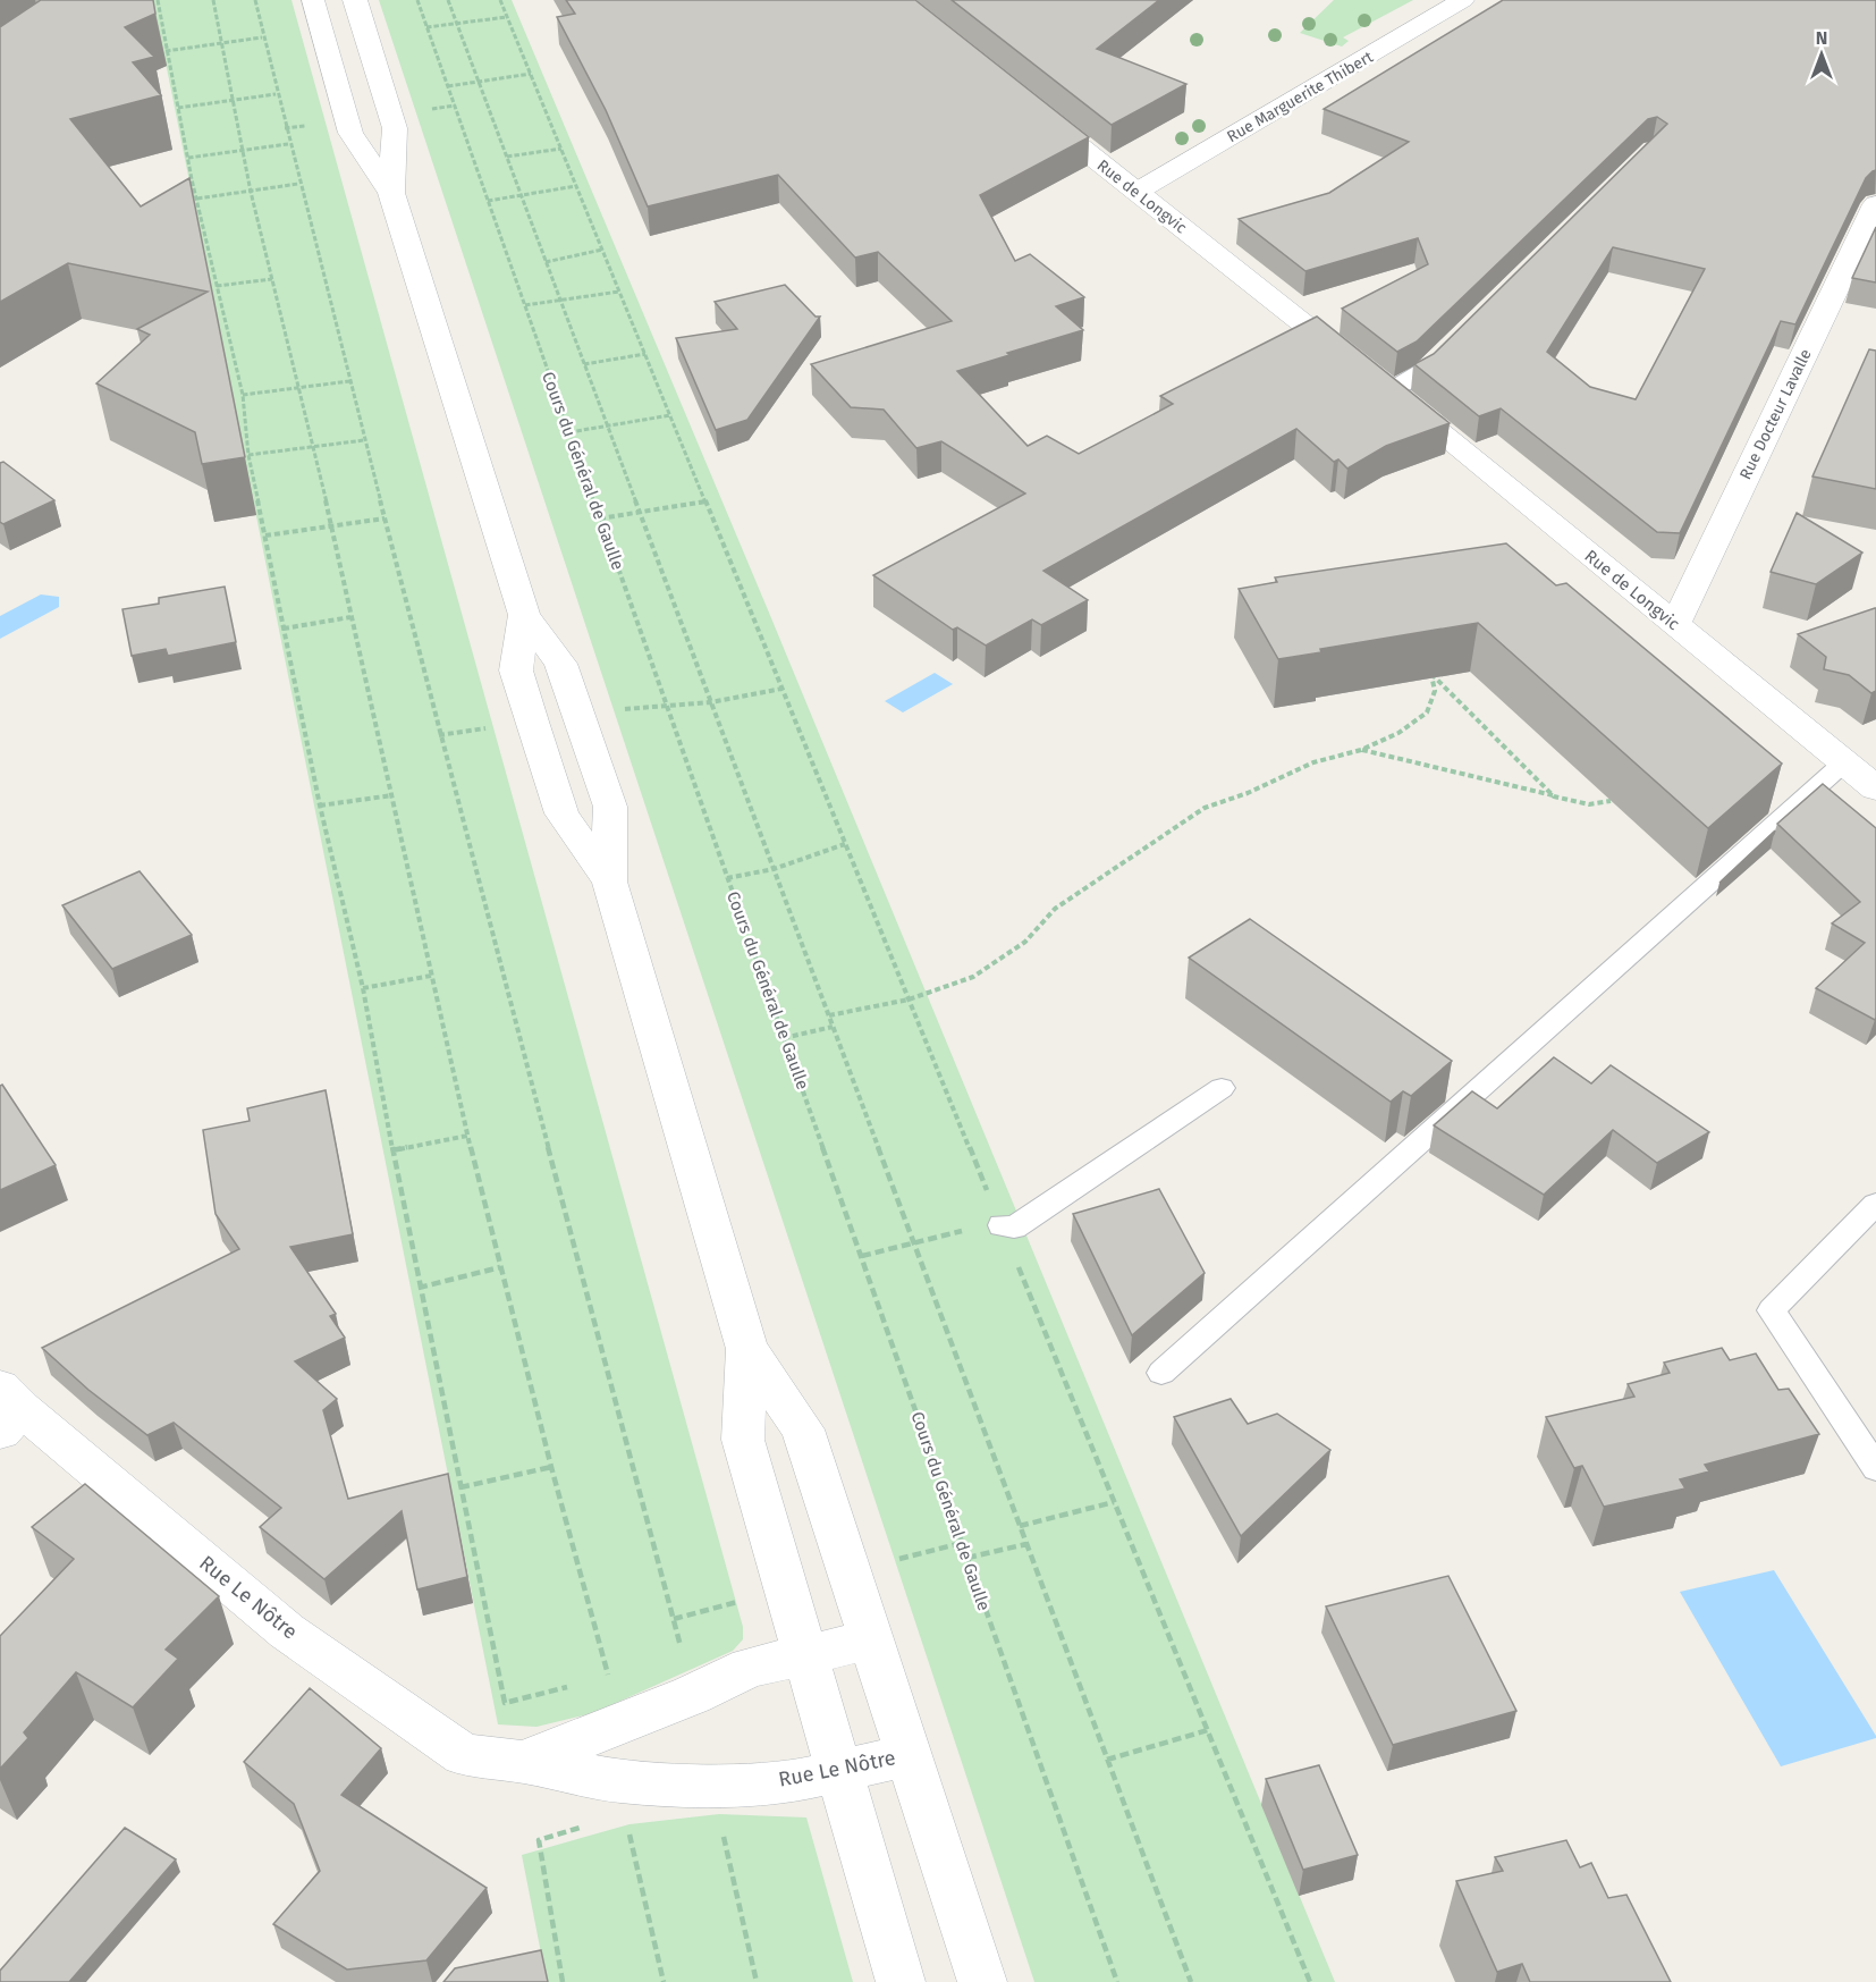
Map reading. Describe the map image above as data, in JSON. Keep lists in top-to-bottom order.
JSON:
{
  "streets": {
    "street": [
      "Rue Marguerite Thibert",
      "Rue de Longvic",
      "Rue Docteur Lavalle",
      "Rue Le Nôtre"
    ],
    "path": ["Cours du Général de Gaulle"]
  },
  "crossings": [
    ["Rue Marguerite Thibert", "Rue de Longvic"],
    ["Rue de Longvic", "Rue Docteur Lavalle"]
  ],
  "north": "top"
}
